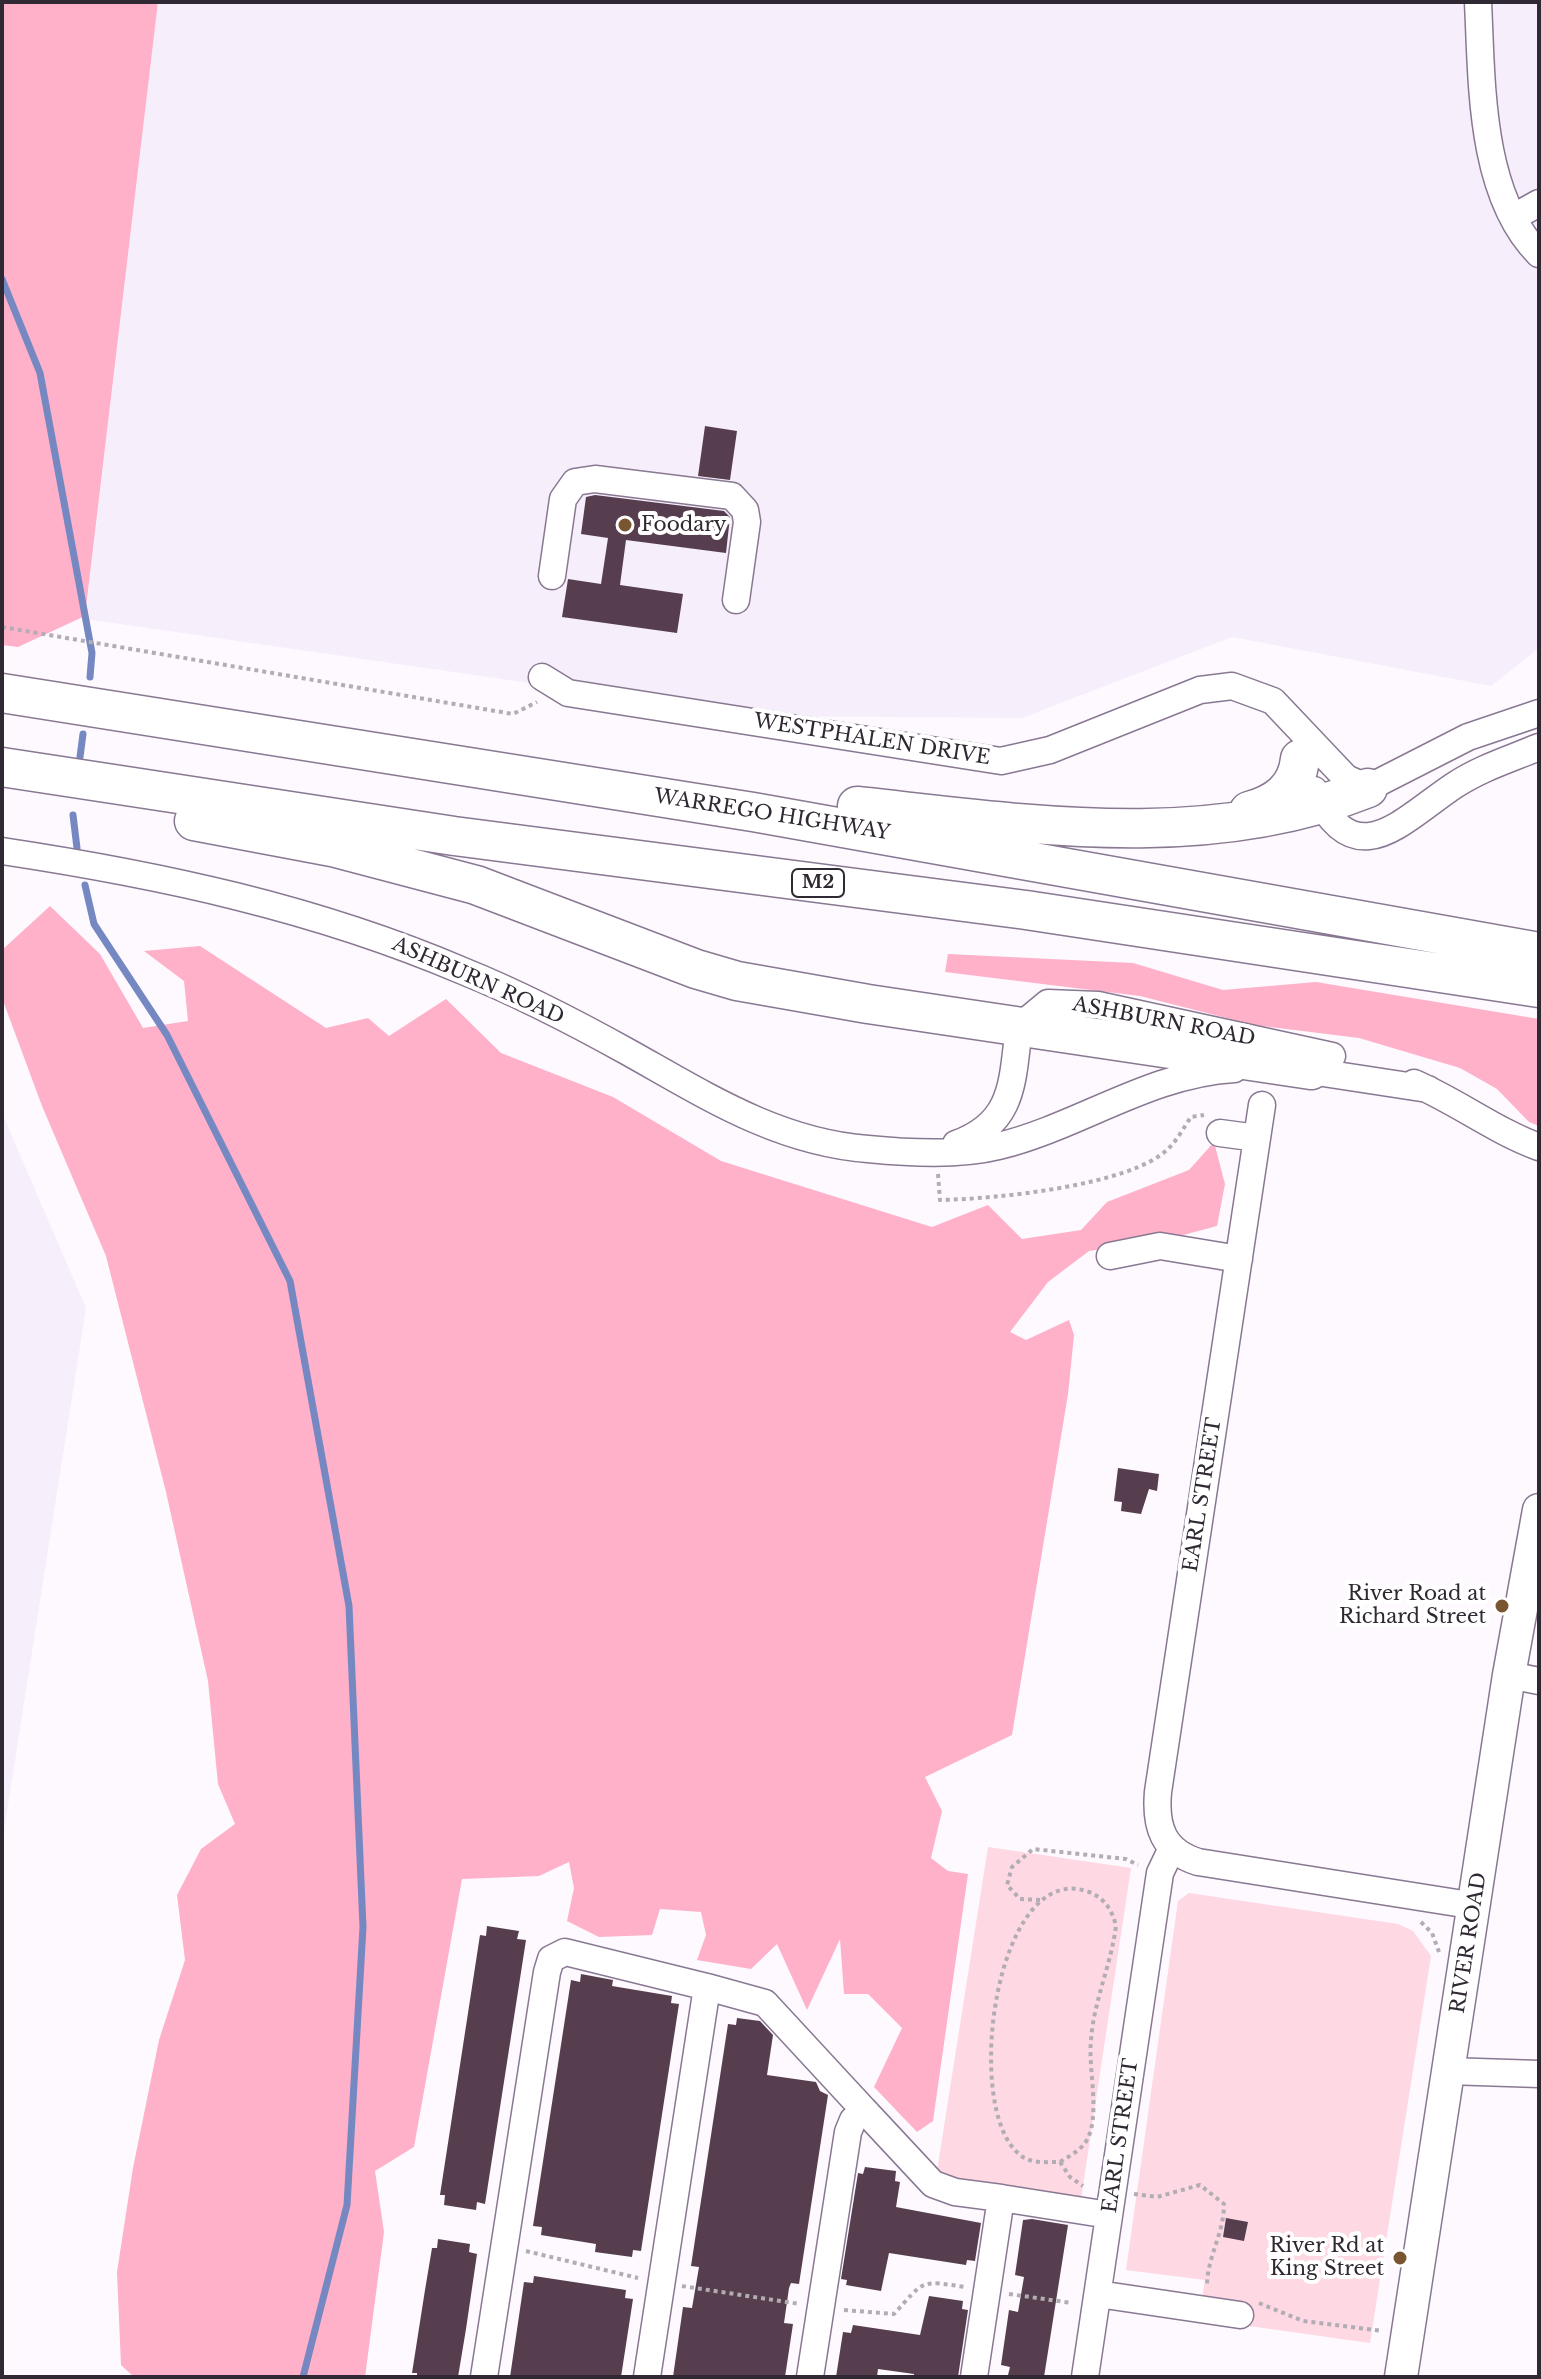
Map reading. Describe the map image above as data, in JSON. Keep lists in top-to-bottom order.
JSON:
{
  "streets": {
    "highway": ["WARREGO HIGHWAY", "M2"],
    "main road": ["RIVER ROAD"],
    "street": ["WESTPHALEN DRIVE", "ASHBURN ROAD", "EARL STREET"]
  },
  "places": ["Foodary", "River Road at Richard Street", "River Rd at King Street"]
}
